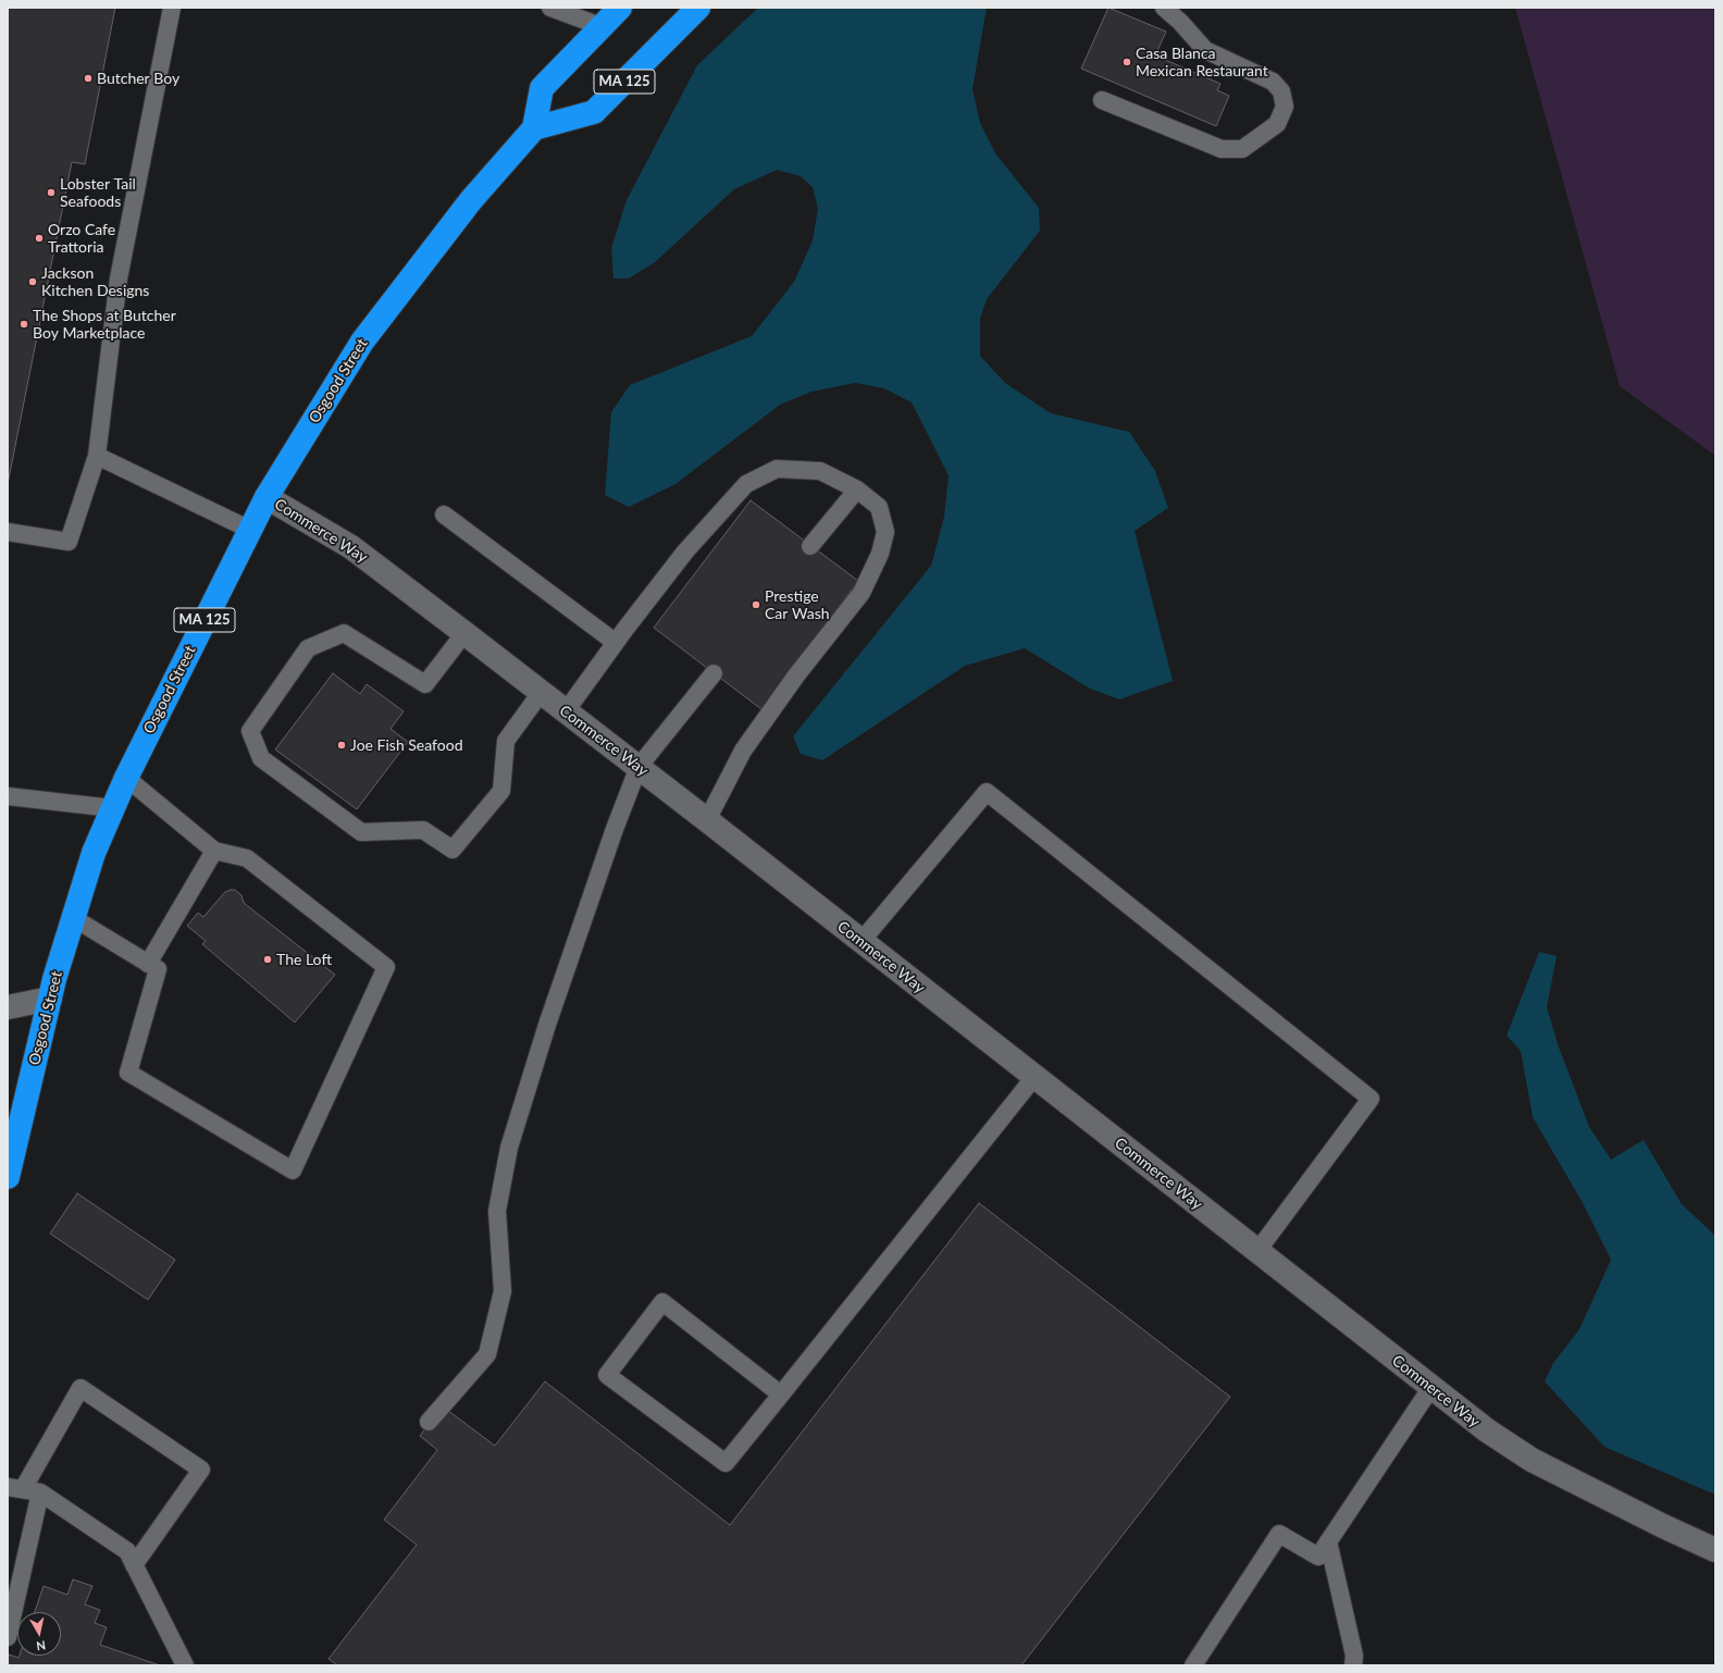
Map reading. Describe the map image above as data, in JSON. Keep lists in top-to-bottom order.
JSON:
{
  "streets": {
    "highway": ["MA 125", "Osgood Street"],
    "street": ["Commerce Way"]
  },
  "crossings": [
    ["MA 125", "Osgood Street"],
    ["Osgood Street", "Commerce Way"]
  ],
  "places": [
    "Casa Blanca Mexican Restaurant",
    "Butcher Boy",
    "Lobster Tail Seafoods",
    "Orzo Cafe Trattoria",
    "Jackson Kitchen Designs",
    "The Shops at Butcher Boy Marketplace",
    "Prestige Car Wash",
    "Joe Fish Seafood",
    "The Loft"
  ],
  "north": "bottom"
}
